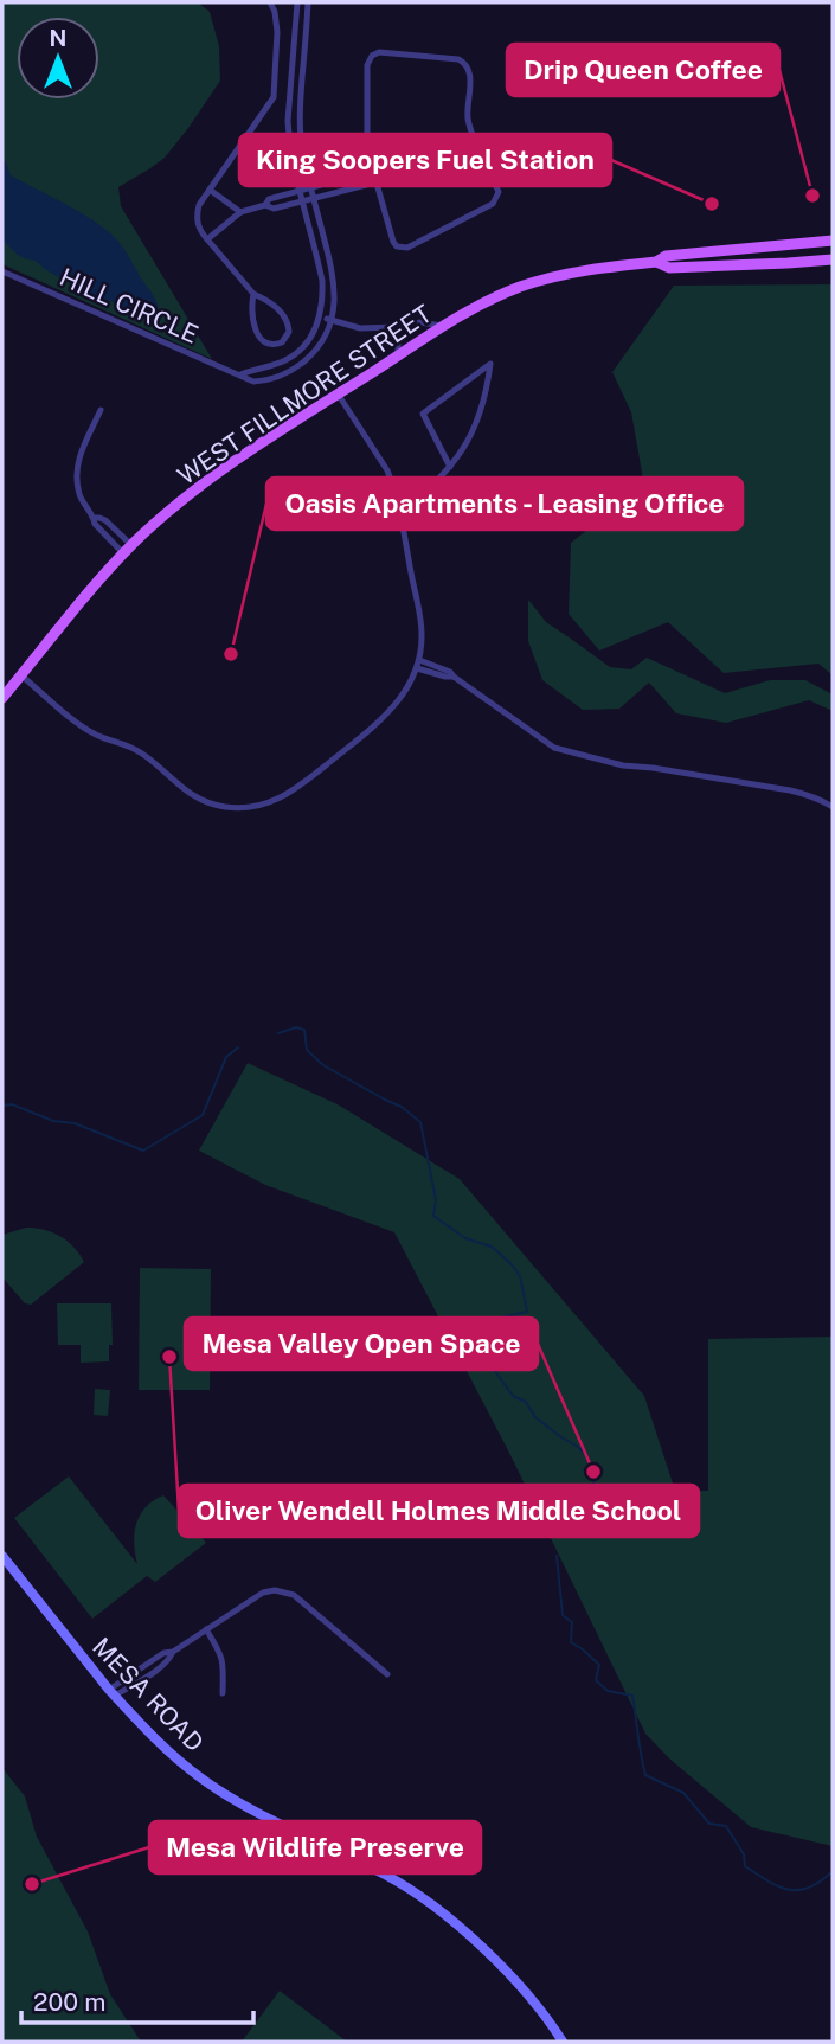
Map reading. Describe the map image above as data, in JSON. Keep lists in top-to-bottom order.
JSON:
{
  "streets": {
    "main road": ["WEST FILLMORE STREET", "MESA ROAD"],
    "street": ["HILL CIRCLE"]
  },
  "places": [
    "Drip Queen Coffee",
    "King Soopers Fuel Station",
    "Oasis Apartments - Leasing Office",
    "Oliver Wendell Holmes Middle School",
    "Mesa Valley Open Space",
    "Mesa Wildlife Preserve"
  ],
  "scale_bar": "200 m",
  "north": "top"
}
